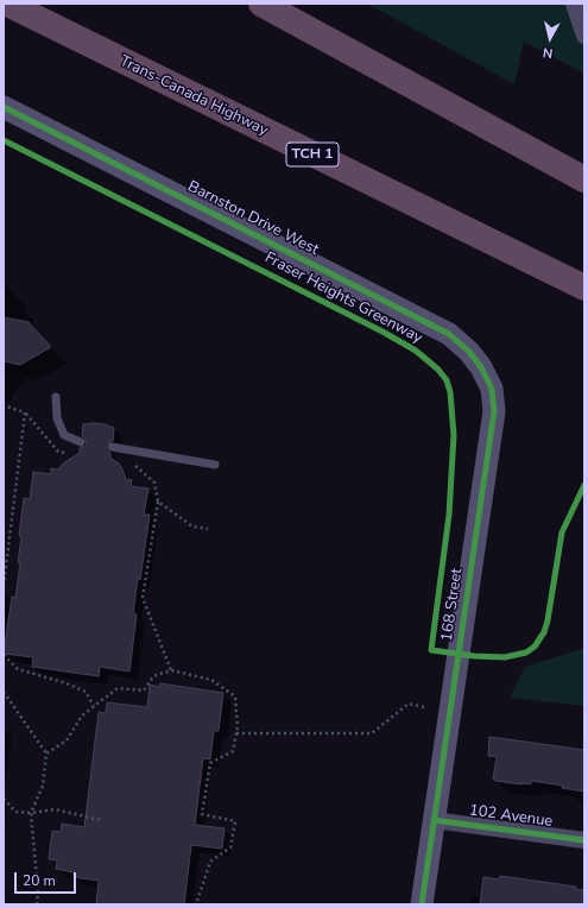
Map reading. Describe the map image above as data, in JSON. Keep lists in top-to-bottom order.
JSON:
{
  "streets": {
    "highway": ["Trans-Canada Highway", "TCH 1"],
    "street": ["Barnston Drive West", "168 Street", "102 Avenue"],
    "cycle path": ["Fraser Heights Greenway"]
  },
  "crossings": [
    ["Barnston Drive West", "168 Street"],
    ["168 Street", "102 Avenue"]
  ],
  "scale_bar": "20 m",
  "north": "bottom"
}
